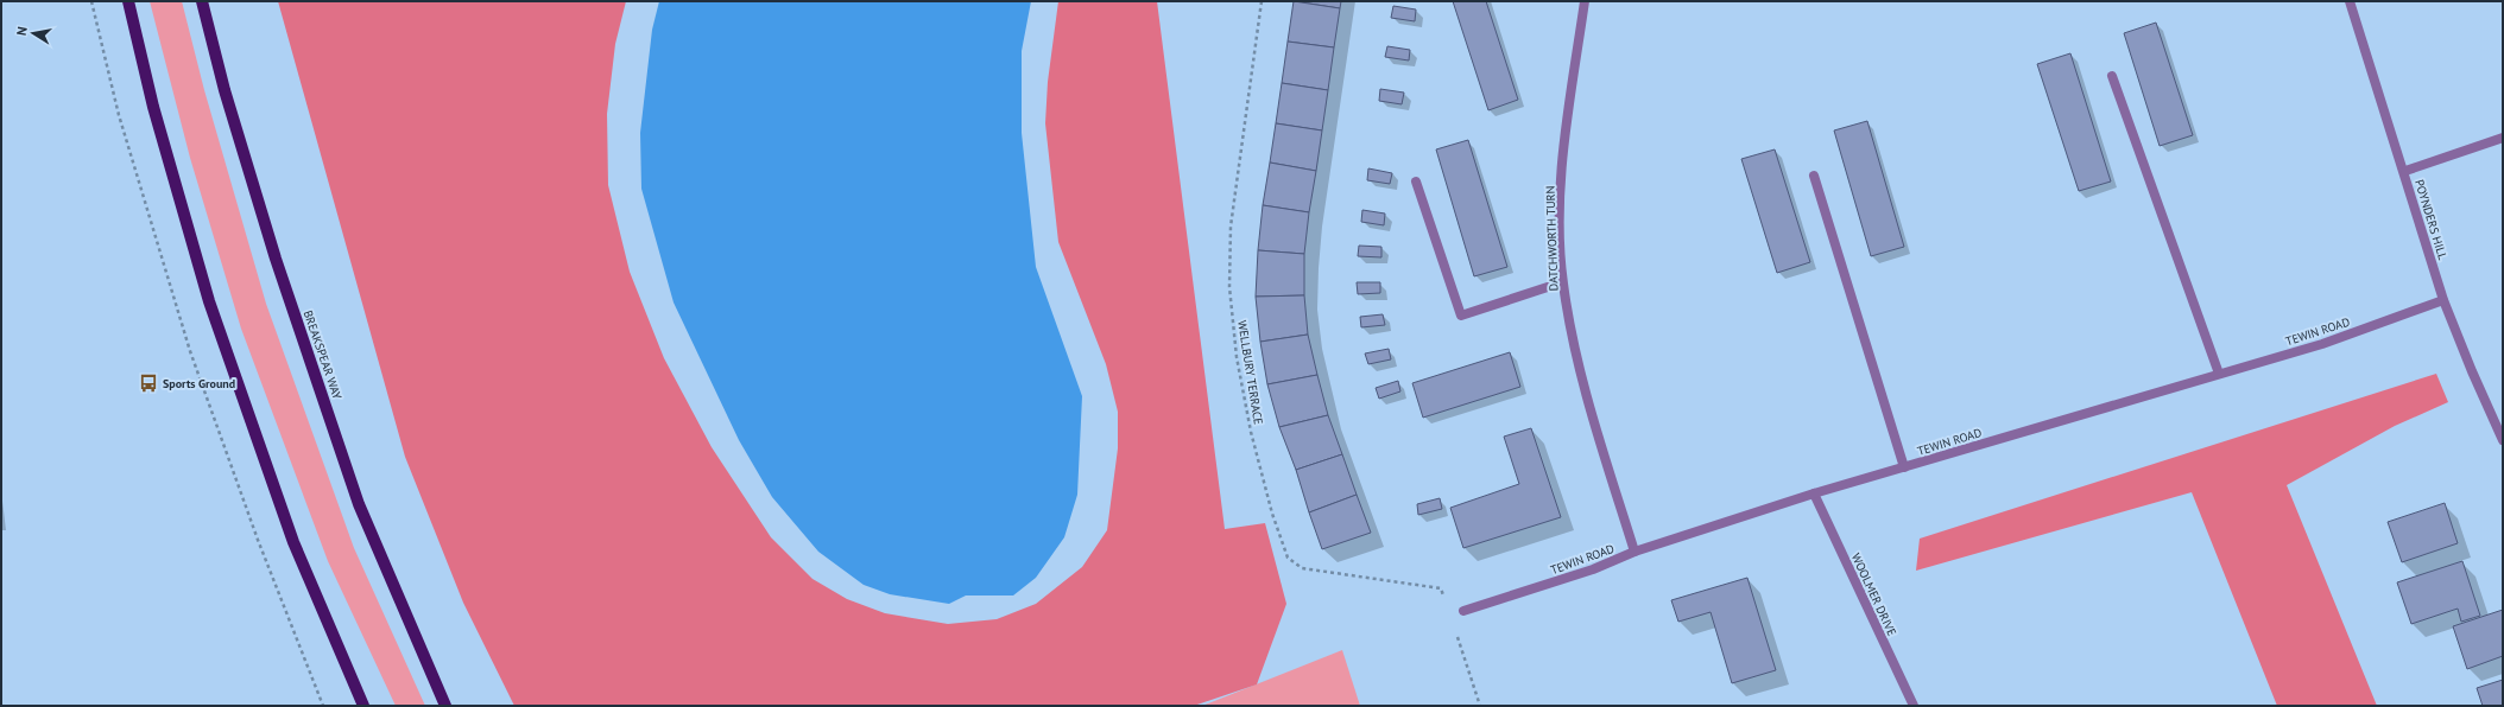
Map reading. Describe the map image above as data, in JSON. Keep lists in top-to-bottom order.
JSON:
{
  "streets": {
    "main road": ["BREAKSPEAR WAY"],
    "street": [
      "POYNDERS HILL",
      "DATCHWORTH TURN",
      "TEWIN ROAD",
      "WOOLMER DRIVE"
    ],
    "path": ["WELLBURY TERRACE"]
  },
  "crossings": [
    ["POYNDERS HILL", "TEWIN ROAD"],
    ["DATCHWORTH TURN", "TEWIN ROAD"],
    ["TEWIN ROAD", "WOOLMER DRIVE"]
  ],
  "places": {
    "bus stop": ["Sports Ground"]
  },
  "north": "left"
}
